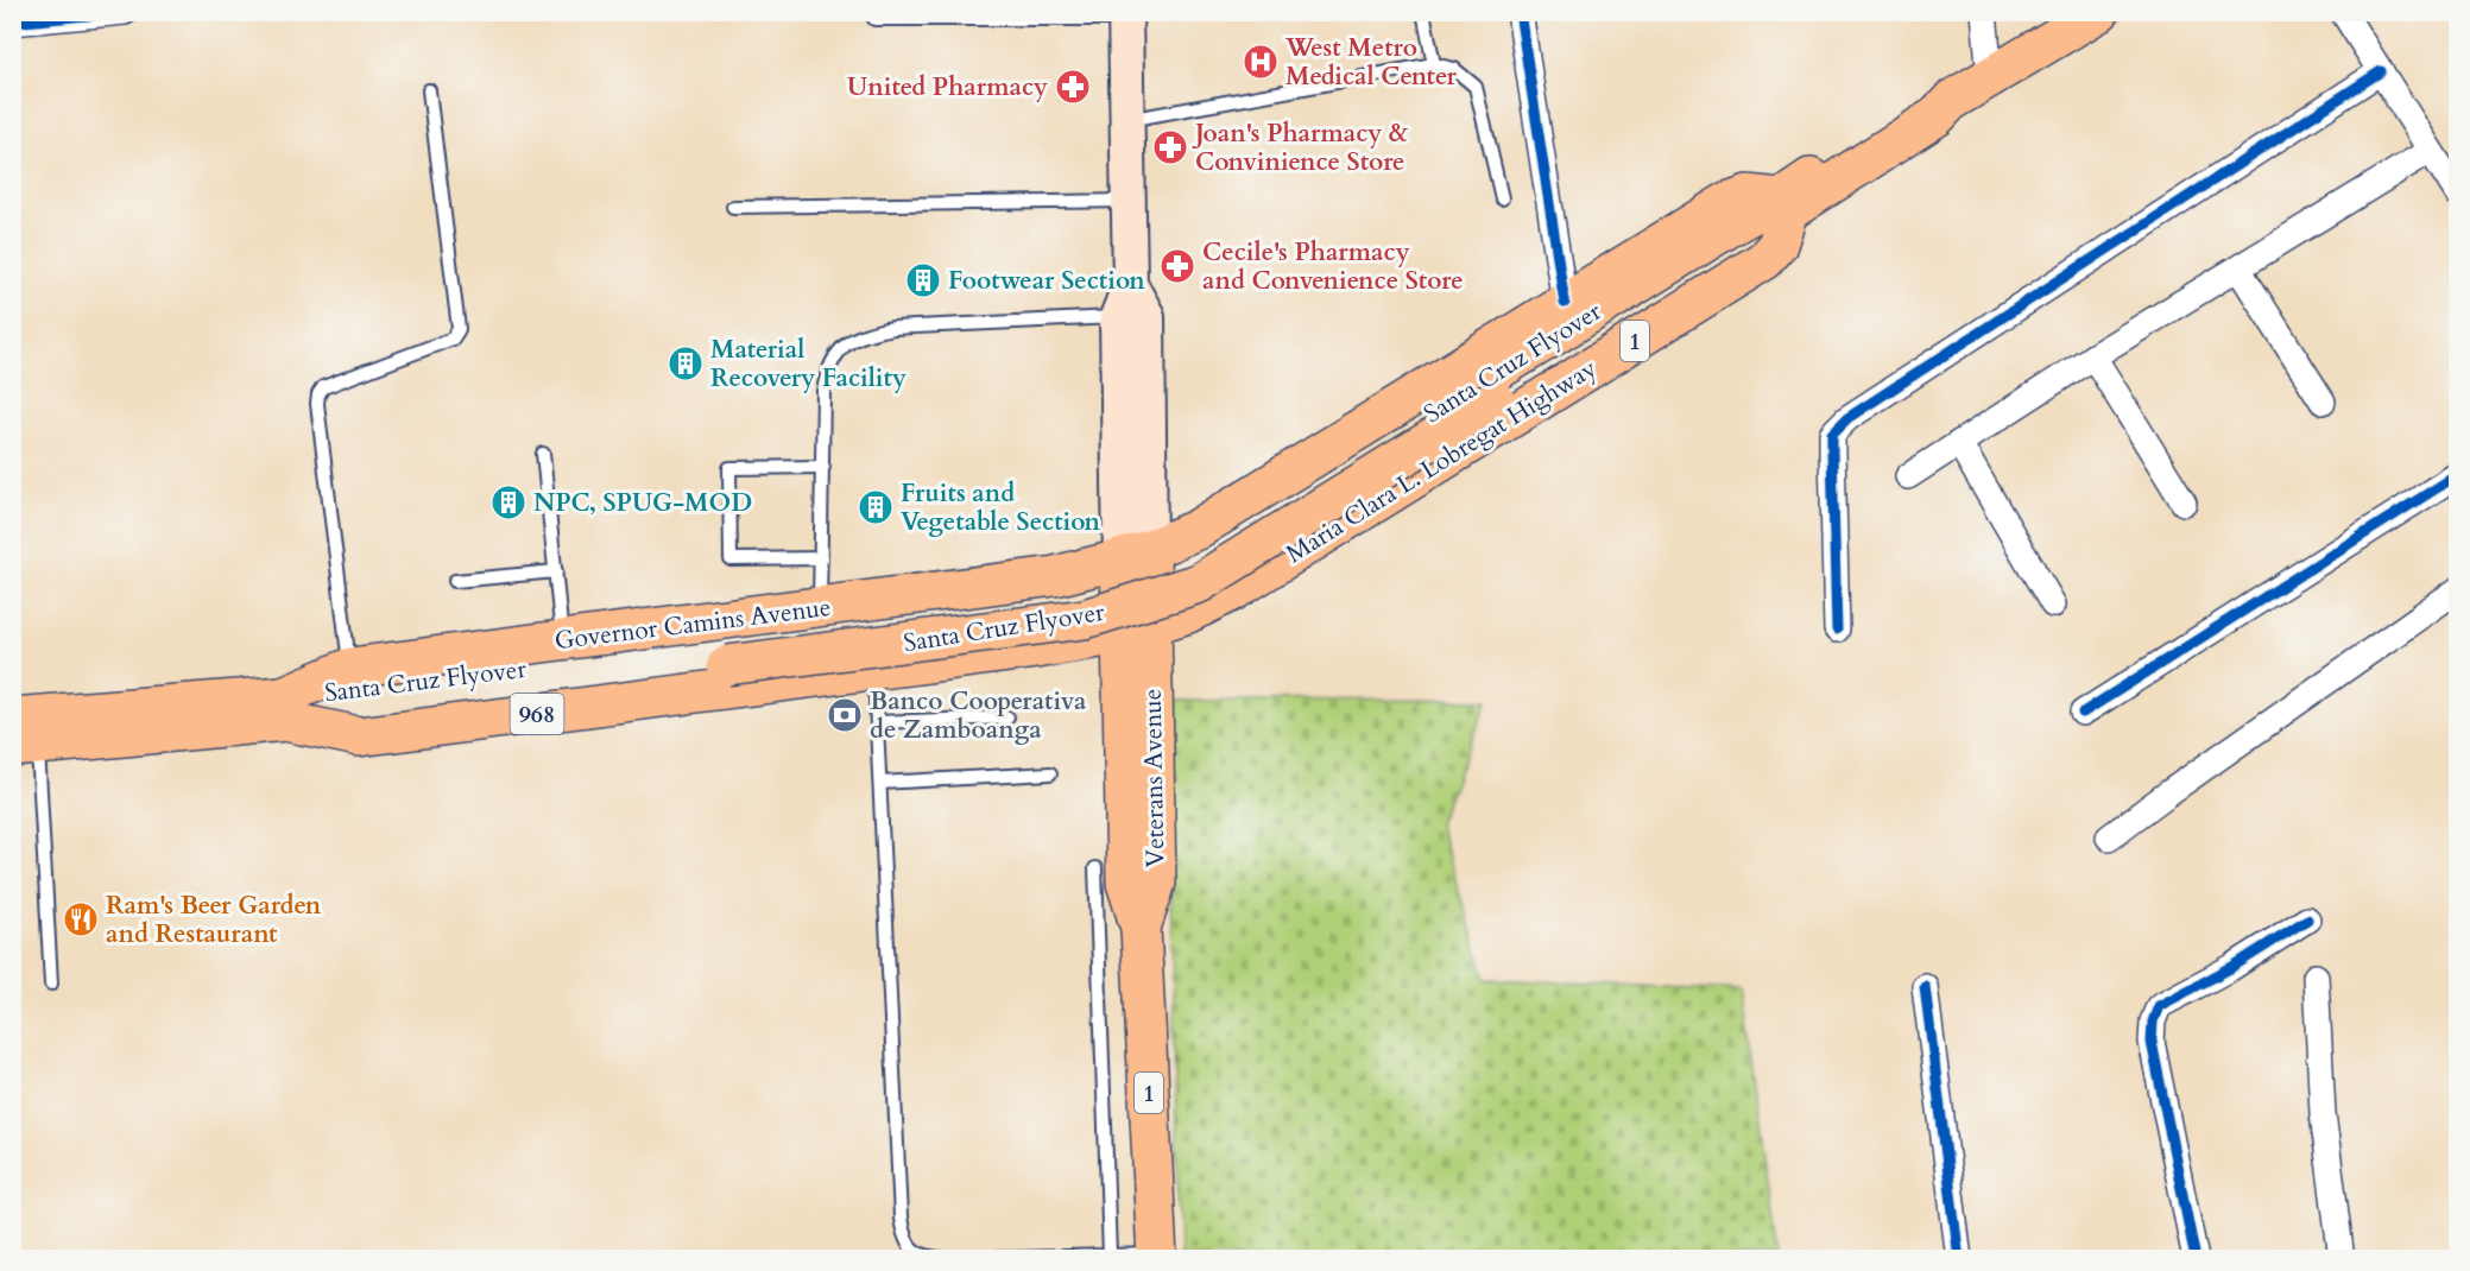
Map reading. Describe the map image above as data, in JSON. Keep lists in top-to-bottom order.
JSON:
{
  "streets": {
    "main road": [
      "1",
      "Santa Cruz Flyover",
      "Maria Clara L. Lobregat Highway",
      "Governor Camins Avenue",
      "968",
      "Veterans Avenue"
    ]
  },
  "crossings": [
    ["1", "Maria Clara L. Lobregat Highway"],
    ["1", "Governor Camins Avenue"],
    ["1", "Veterans Avenue"],
    ["Santa Cruz Flyover", "Maria Clara L. Lobregat Highway"],
    ["Santa Cruz Flyover", "Governor Camins Avenue"],
    ["Maria Clara L. Lobregat Highway", "Governor Camins Avenue"],
    ["Maria Clara L. Lobregat Highway", "Veterans Avenue"],
    ["Governor Camins Avenue", "Veterans Avenue"]
  ],
  "places": {
    "hospital": ["West Metro Medical Center"],
    "pharmacy": ["United Pharmacy", "Joan's Pharmacy & Convinience Store", "Cecile's Pharmacy and Convenience Store"],
    "building": [
      "Footwear Section",
      "Material Recovery Facility",
      "NPC, SPUG-MOD",
      "Fruits and Vegetable Section"
    ],
    "bank": ["Banco Cooperativa de Zamboanga"],
    "restaurant": ["Ram's Beer Garden and Restaurant"]
  }
}
